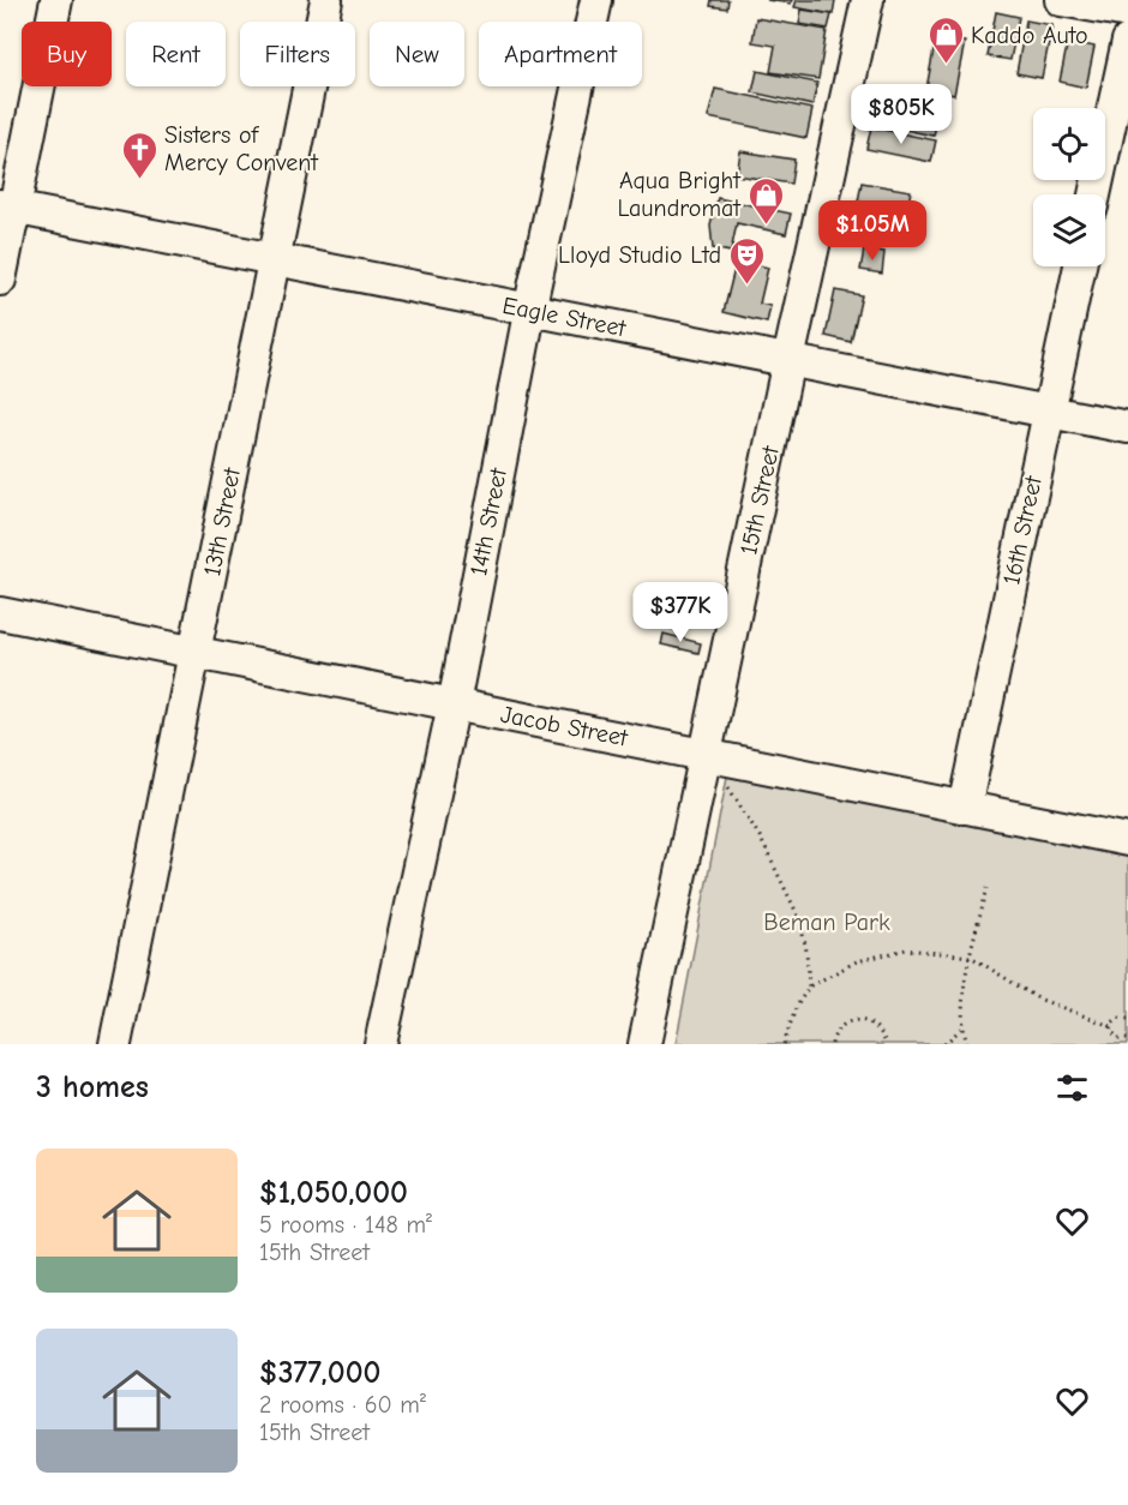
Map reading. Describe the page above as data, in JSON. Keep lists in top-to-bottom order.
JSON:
{
  "streets": {
    "street": [
      "Eagle Street",
      "15th Street",
      "13th Street",
      "14th Street",
      "16th Street",
      "Jacob Street"
    ]
  },
  "crossings": [
    ["Eagle Street", "15th Street"],
    ["Eagle Street", "13th Street"],
    ["Eagle Street", "14th Street"],
    ["Eagle Street", "16th Street"],
    ["15th Street", "Jacob Street"],
    ["13th Street", "Jacob Street"],
    ["14th Street", "Jacob Street"],
    ["16th Street", "Jacob Street"]
  ],
  "parks": ["Beman Park"],
  "places": {
    "shop": ["Kaddo Auto", "Aqua Bright Laundromat"],
    "church": ["Sisters of Mercy Convent"],
    "theatre": ["Lloyd Studio Ltd"]
  },
  "page": {
    "chip": [
      "Buy",
      "Rent",
      "Filters",
      "New",
      "Apartment"
    ],
    "price": ["$805K", "$1.05M", "$377K"],
    "heading": "3 homes",
    "list": [
      {
        "name": "$1,050,000",
        "note": "5 rooms · 148 m² · 15th Street"
      },
      {
        "name": "$377,000",
        "note": "2 rooms · 60 m² · 15th Street"
      }
    ]
  }
}
